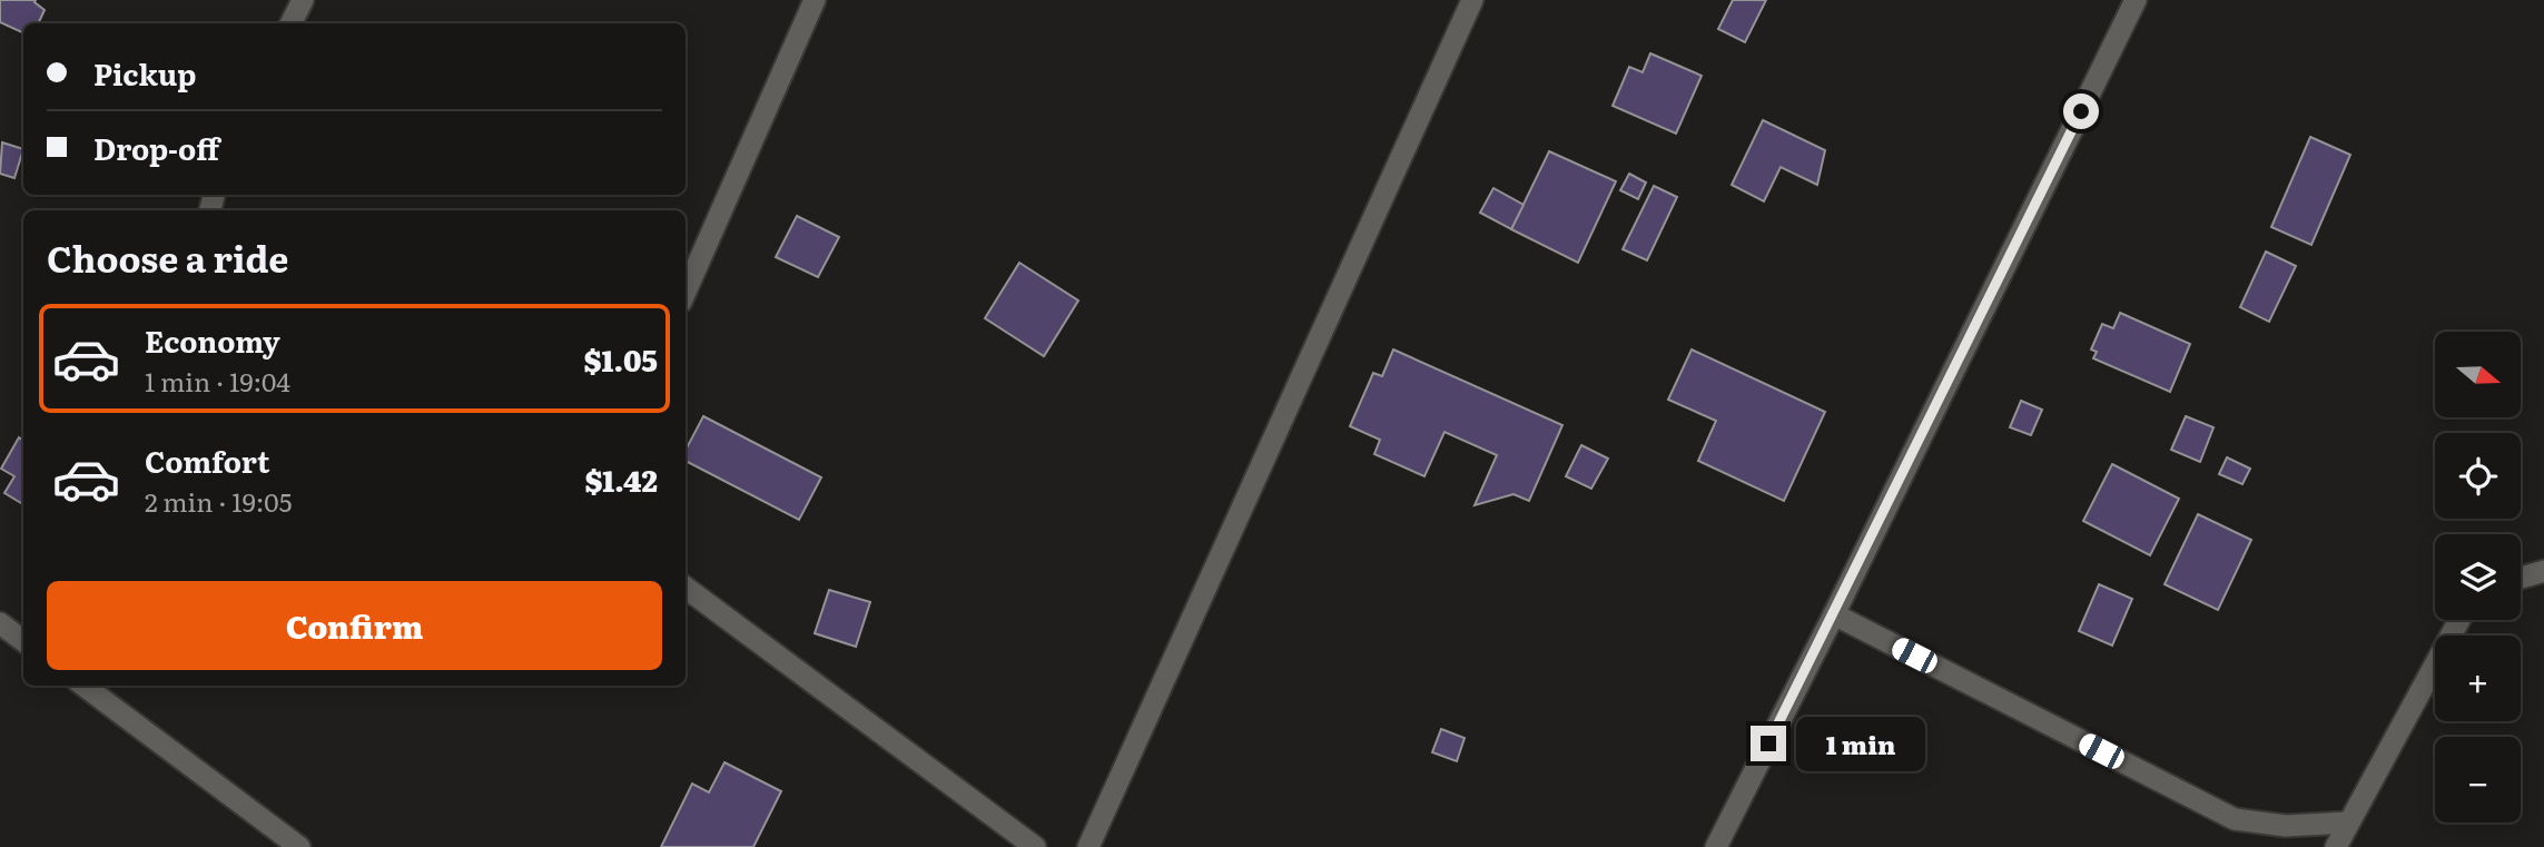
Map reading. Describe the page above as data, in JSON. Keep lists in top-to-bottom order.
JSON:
{
  "north": "right",
  "page": {
    "banner": ["Pickup", "Drop-off"],
    "heading": "Choose a ride",
    "list": [
      {
        "name": "Economy",
        "note": "1 min · 19:04",
        "value": "$1.05"
      },
      {
        "name": "Comfort",
        "note": "2 min · 19:05",
        "value": "$1.42"
      }
    ],
    "map_buttons": ["+", "−"],
    "buttons": "Confirm",
    "bubble": "1 min"
  }
}
